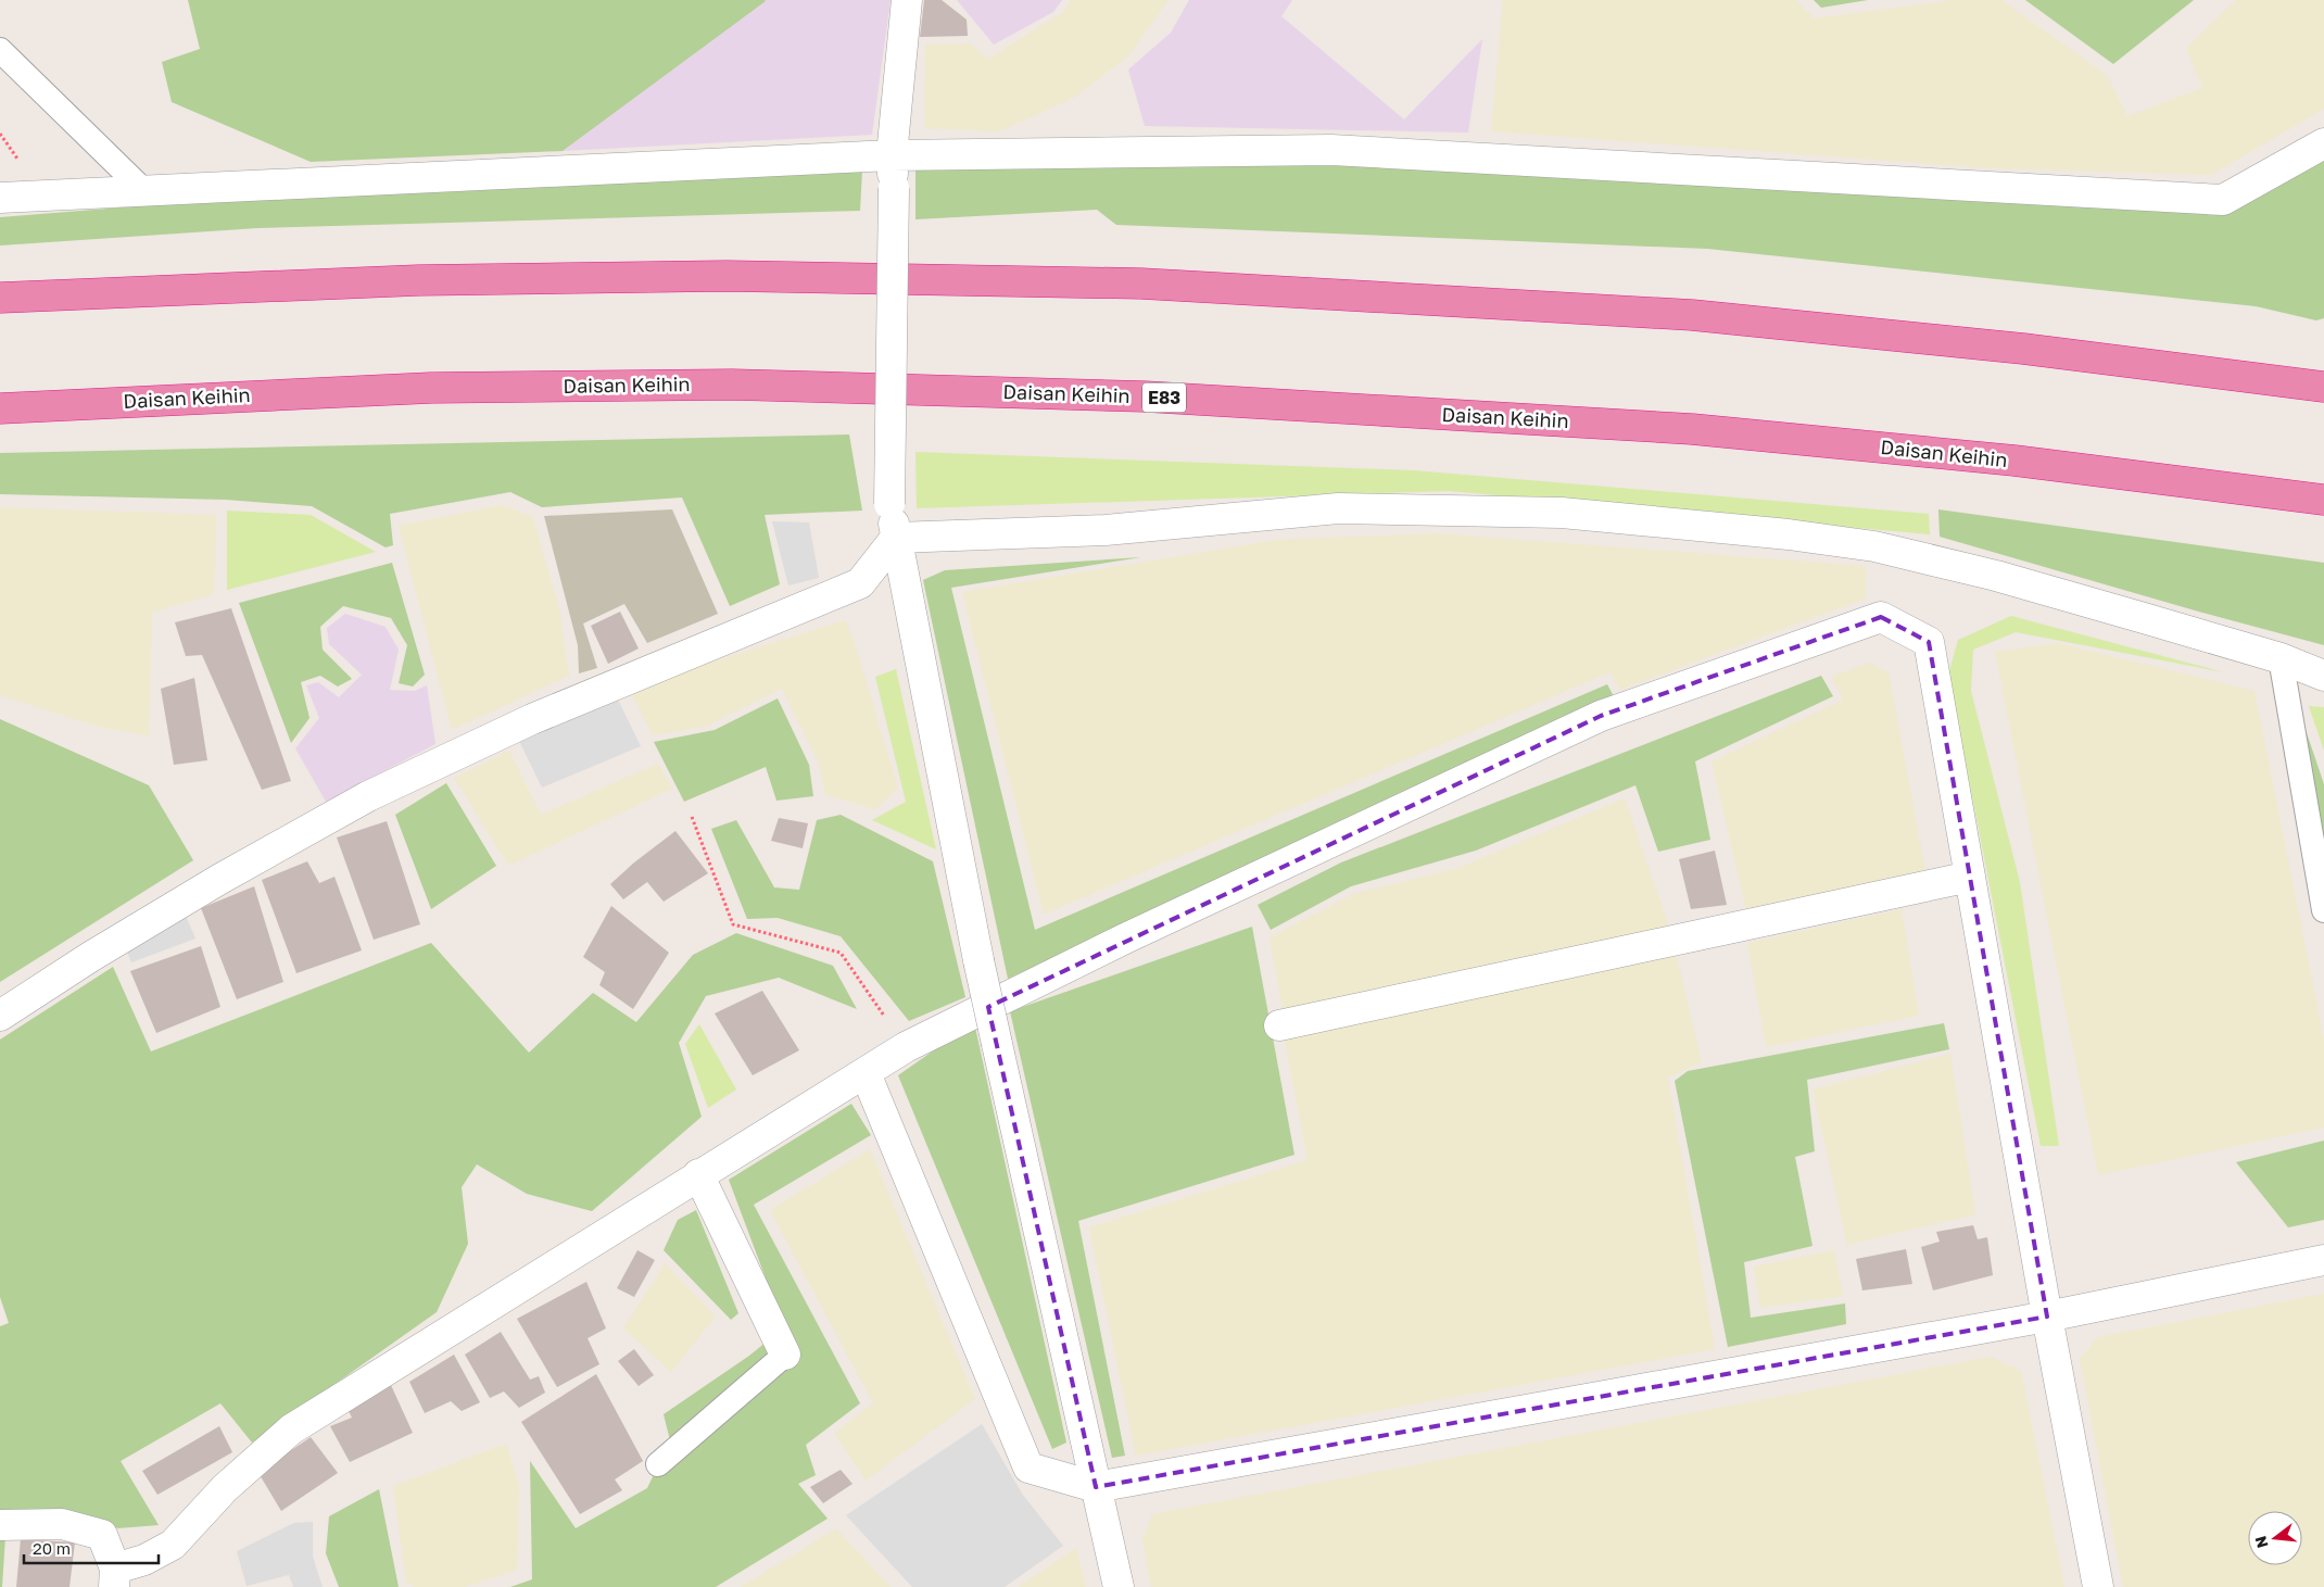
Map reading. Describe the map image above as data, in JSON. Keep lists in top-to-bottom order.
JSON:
{
  "streets": {
    "highway": ["Daisan Keihin", "E83"]
  },
  "scale_bar": "20 m",
  "north": "left"
}
